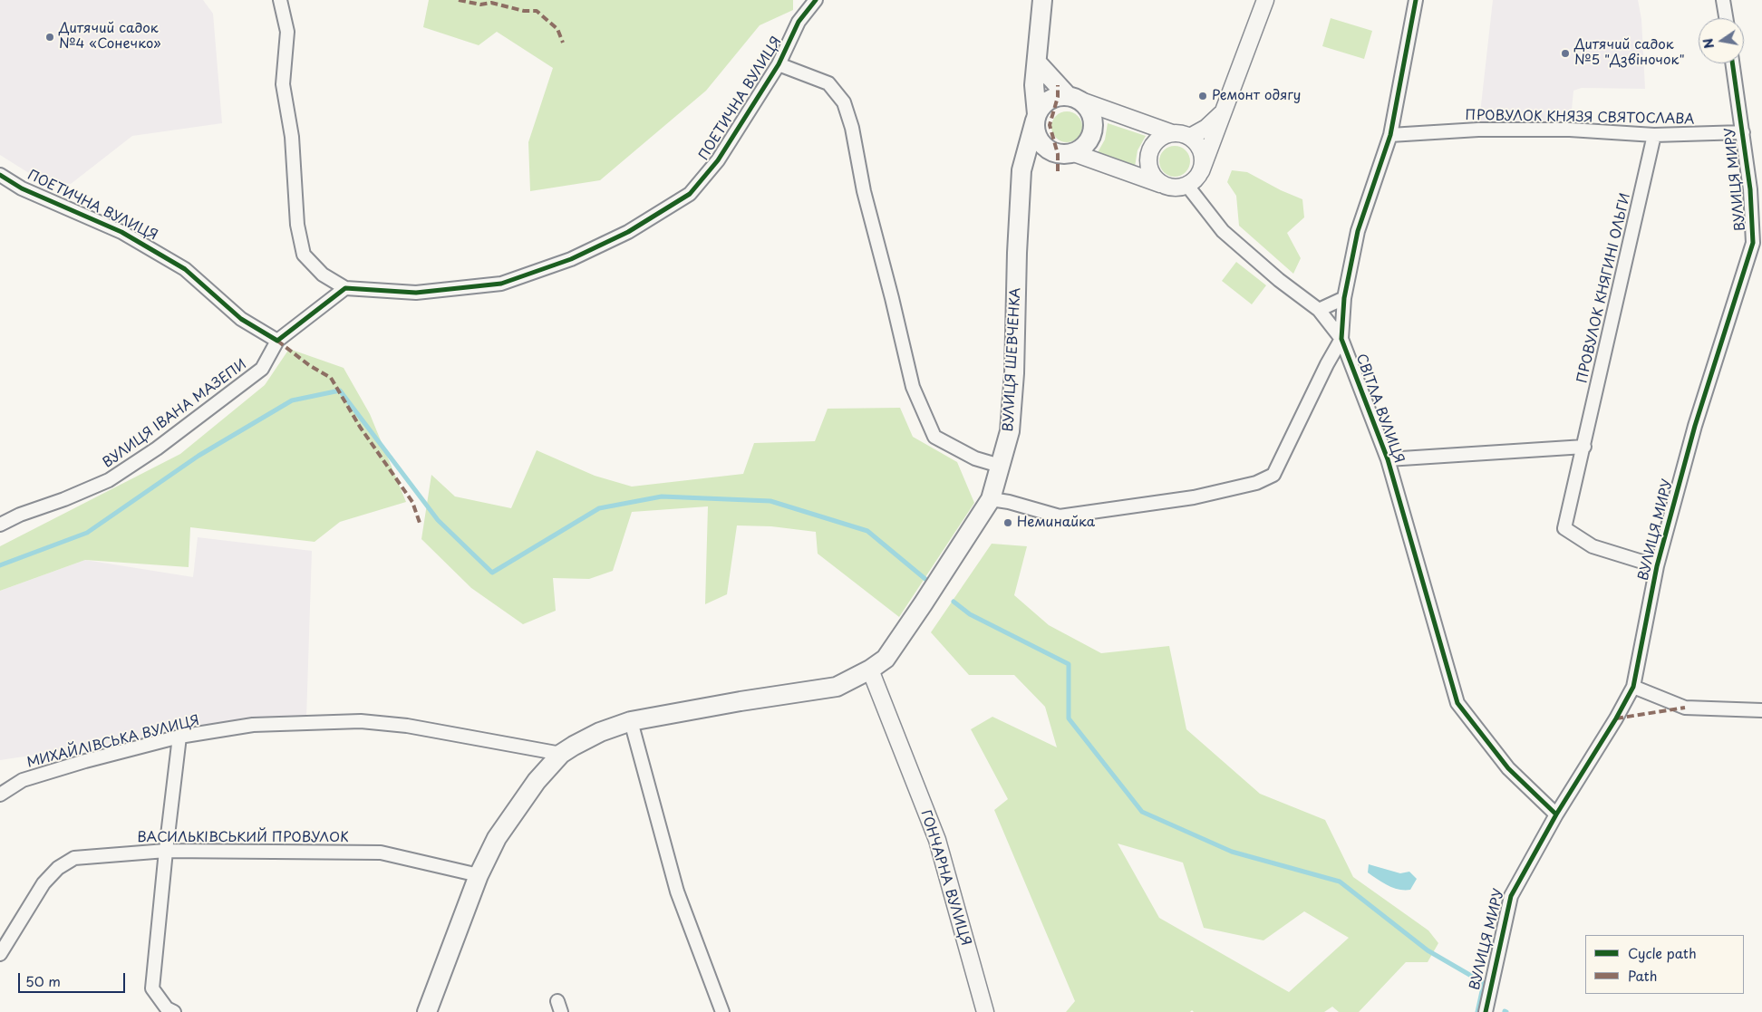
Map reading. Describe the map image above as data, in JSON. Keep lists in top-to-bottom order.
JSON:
{
  "streets": {
    "main road": ["ВУЛИЦЯ ШЕВЧЕНКА"],
    "street": [
      "ПОЕТИЧНА ВУЛИЦЯ",
      "ПРОВУЛОК КНЯЗЯ СВЯТОСЛАВА",
      "ВУЛИЦЯ МИРУ",
      "ПРОВУЛОК КНЯГИНІ ОЛЬГИ",
      "СВІТЛА ВУЛИЦЯ",
      "ВУЛИЦЯ ІВАНА МАЗЕПИ",
      "МИХАЙЛІВСЬКА ВУЛИЦЯ",
      "ВАСИЛЬКІВСЬКИЙ ПРОВУЛОК",
      "ГОНЧАРНА ВУЛИЦЯ"
    ]
  },
  "crossings": [
    ["ПОЕТИЧНА ВУЛИЦЯ", "ВУЛИЦЯ ІВАНА МАЗЕПИ"],
    ["ПРОВУЛОК КНЯЗЯ СВЯТОСЛАВА", "ВУЛИЦЯ МИРУ"],
    ["ПРОВУЛОК КНЯЗЯ СВЯТОСЛАВА", "ПРОВУЛОК КНЯГИНІ ОЛЬГИ"],
    ["ПРОВУЛОК КНЯЗЯ СВЯТОСЛАВА", "СВІТЛА ВУЛИЦЯ"],
    ["ВУЛИЦЯ МИРУ", "ПРОВУЛОК КНЯГИНІ ОЛЬГИ"],
    ["ВУЛИЦЯ МИРУ", "СВІТЛА ВУЛИЦЯ"],
    ["ВУЛИЦЯ ШЕВЧЕНКА", "МИХАЙЛІВСЬКА ВУЛИЦЯ"],
    ["ВУЛИЦЯ ШЕВЧЕНКА", "ВАСИЛЬКІВСЬКИЙ ПРОВУЛОК"],
    ["ВУЛИЦЯ ШЕВЧЕНКА", "ГОНЧАРНА ВУЛИЦЯ"]
  ],
  "places": [
    "Дитячий садок №4 «Сонечко»",
    "Дитячий садок №5 \"Дзвіночок\"",
    "Ремонт одягу",
    "Неминайка"
  ],
  "legend": ["Cycle path", "Path"],
  "scale_bar": "50 m",
  "north": "left"
}
